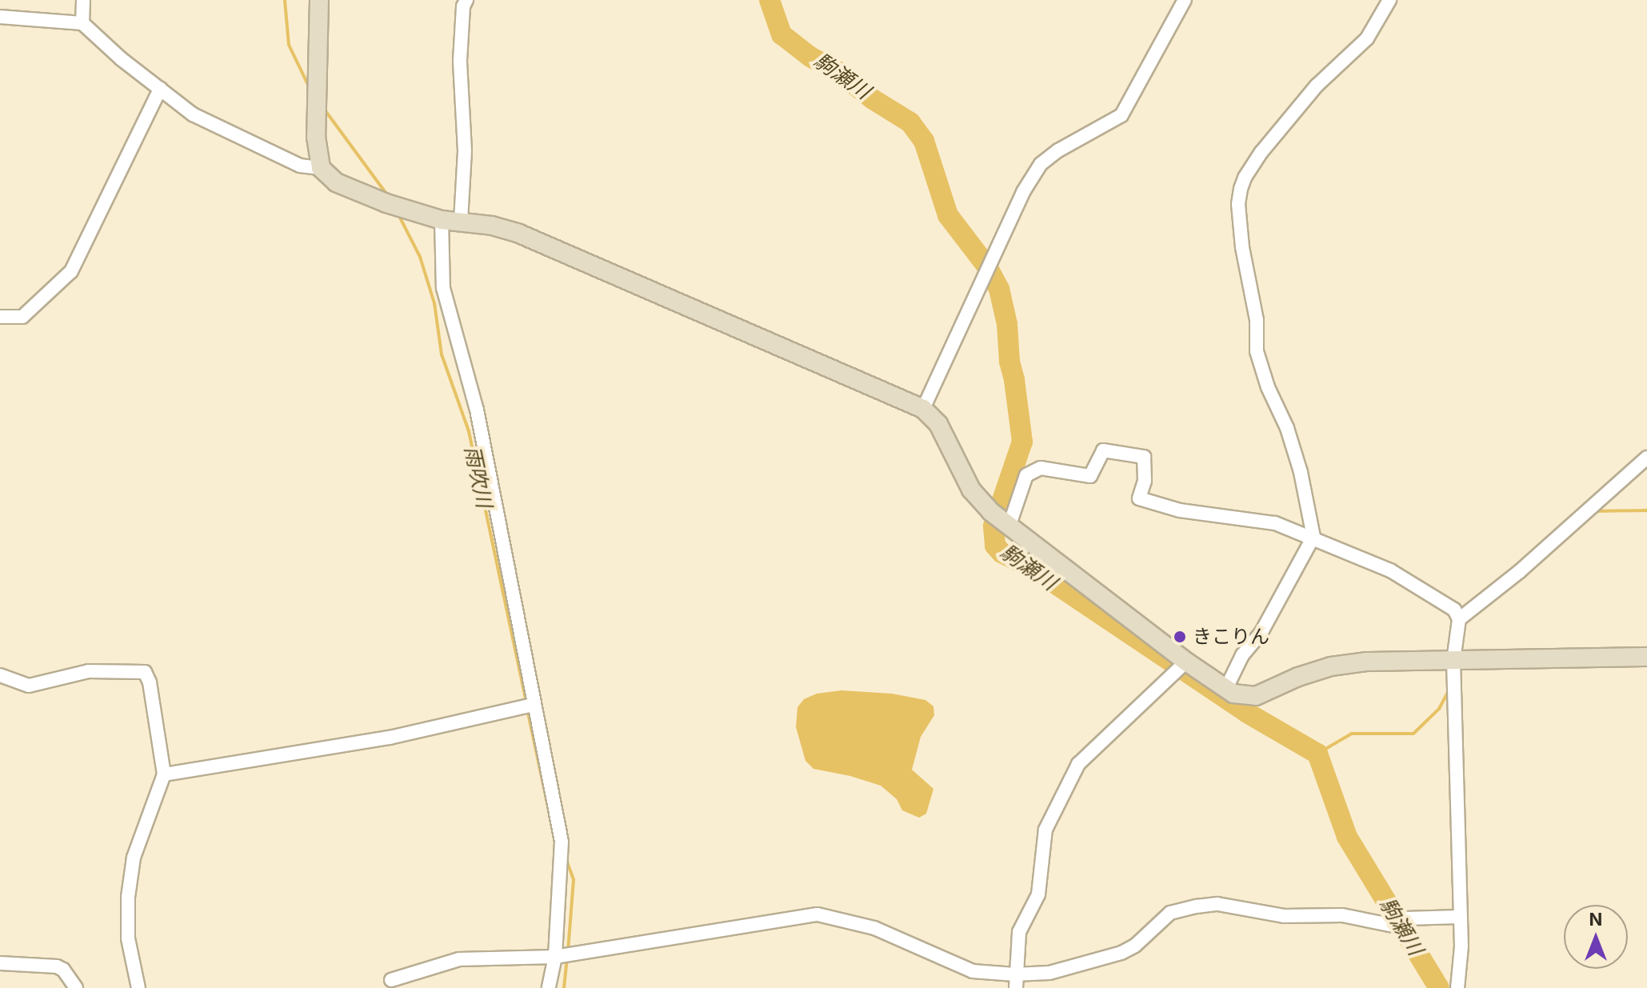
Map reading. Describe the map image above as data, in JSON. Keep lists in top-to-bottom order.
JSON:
{
  "water": ["駒瀬川", "雨吹川"],
  "places": ["きこりん"],
  "north": "top"
}
